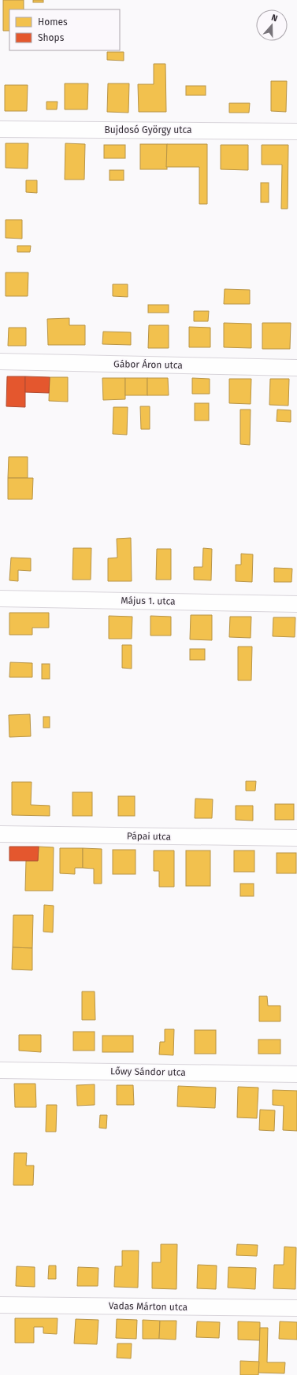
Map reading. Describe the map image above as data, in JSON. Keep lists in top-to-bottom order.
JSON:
{
  "streets": {
    "street": [
      "Bujdosó György utca",
      "Gábor Áron utca",
      "Május 1. utca",
      "Pápai utca",
      "Lőwy Sándor utca",
      "Vadas Márton utca"
    ]
  },
  "legend": ["Homes", "Shops"],
  "north": "top"
}
